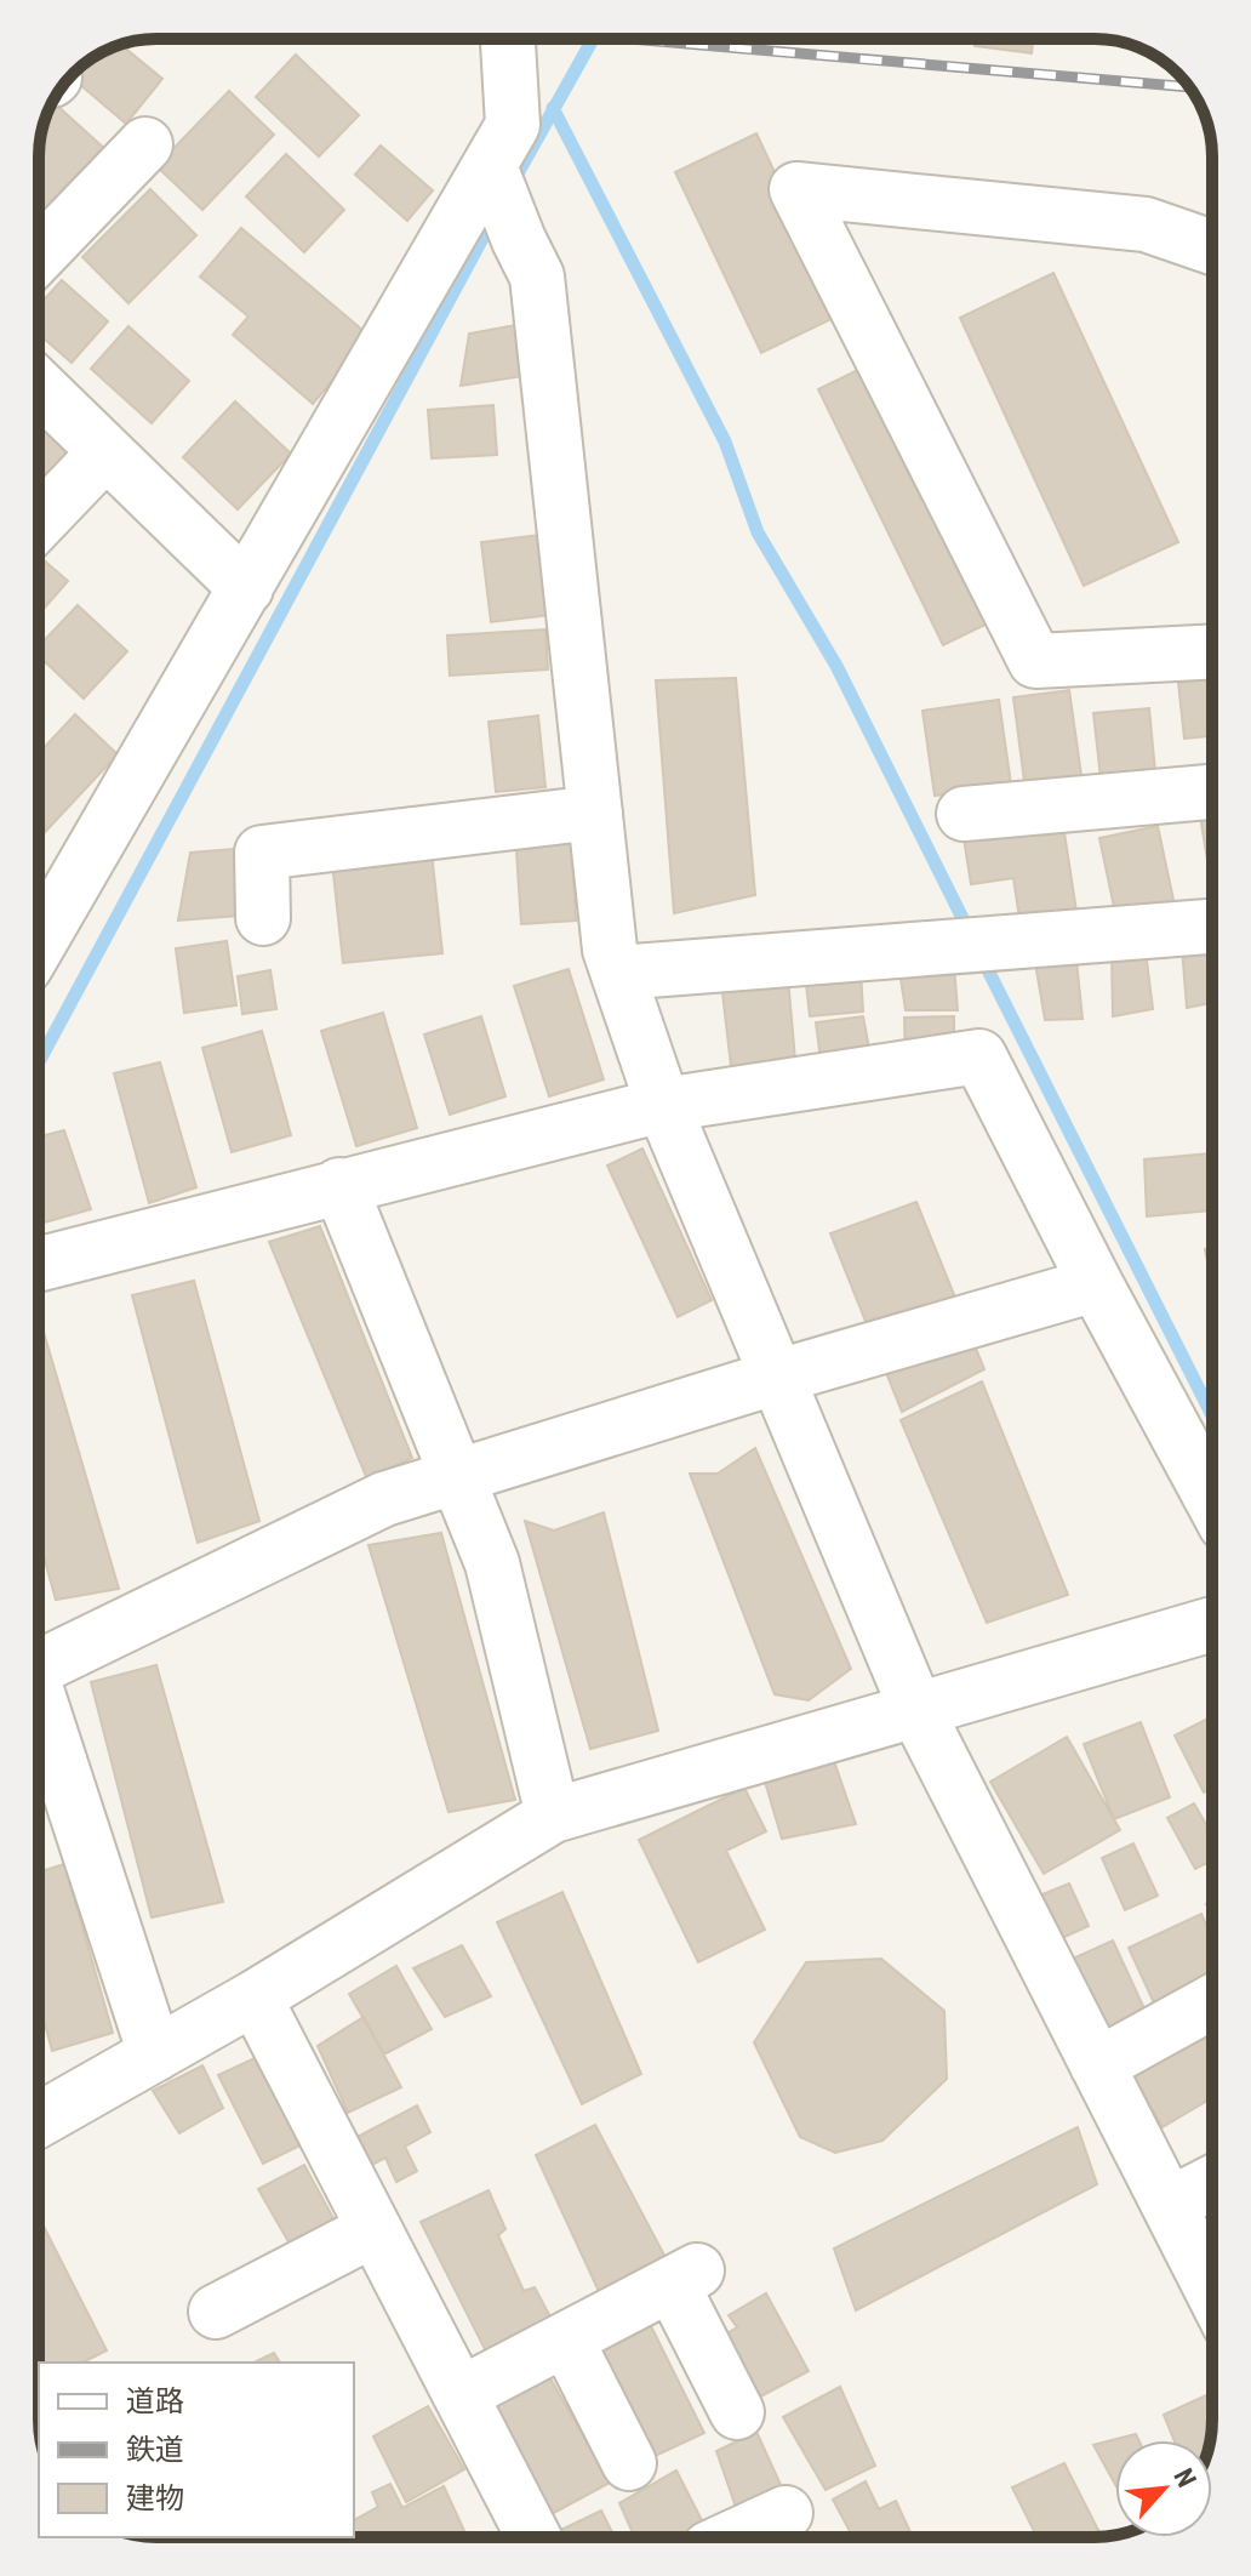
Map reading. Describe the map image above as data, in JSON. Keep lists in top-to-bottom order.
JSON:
{
  "legend": ["道路", "鉄道", "建物"],
  "north": "top right"
}
